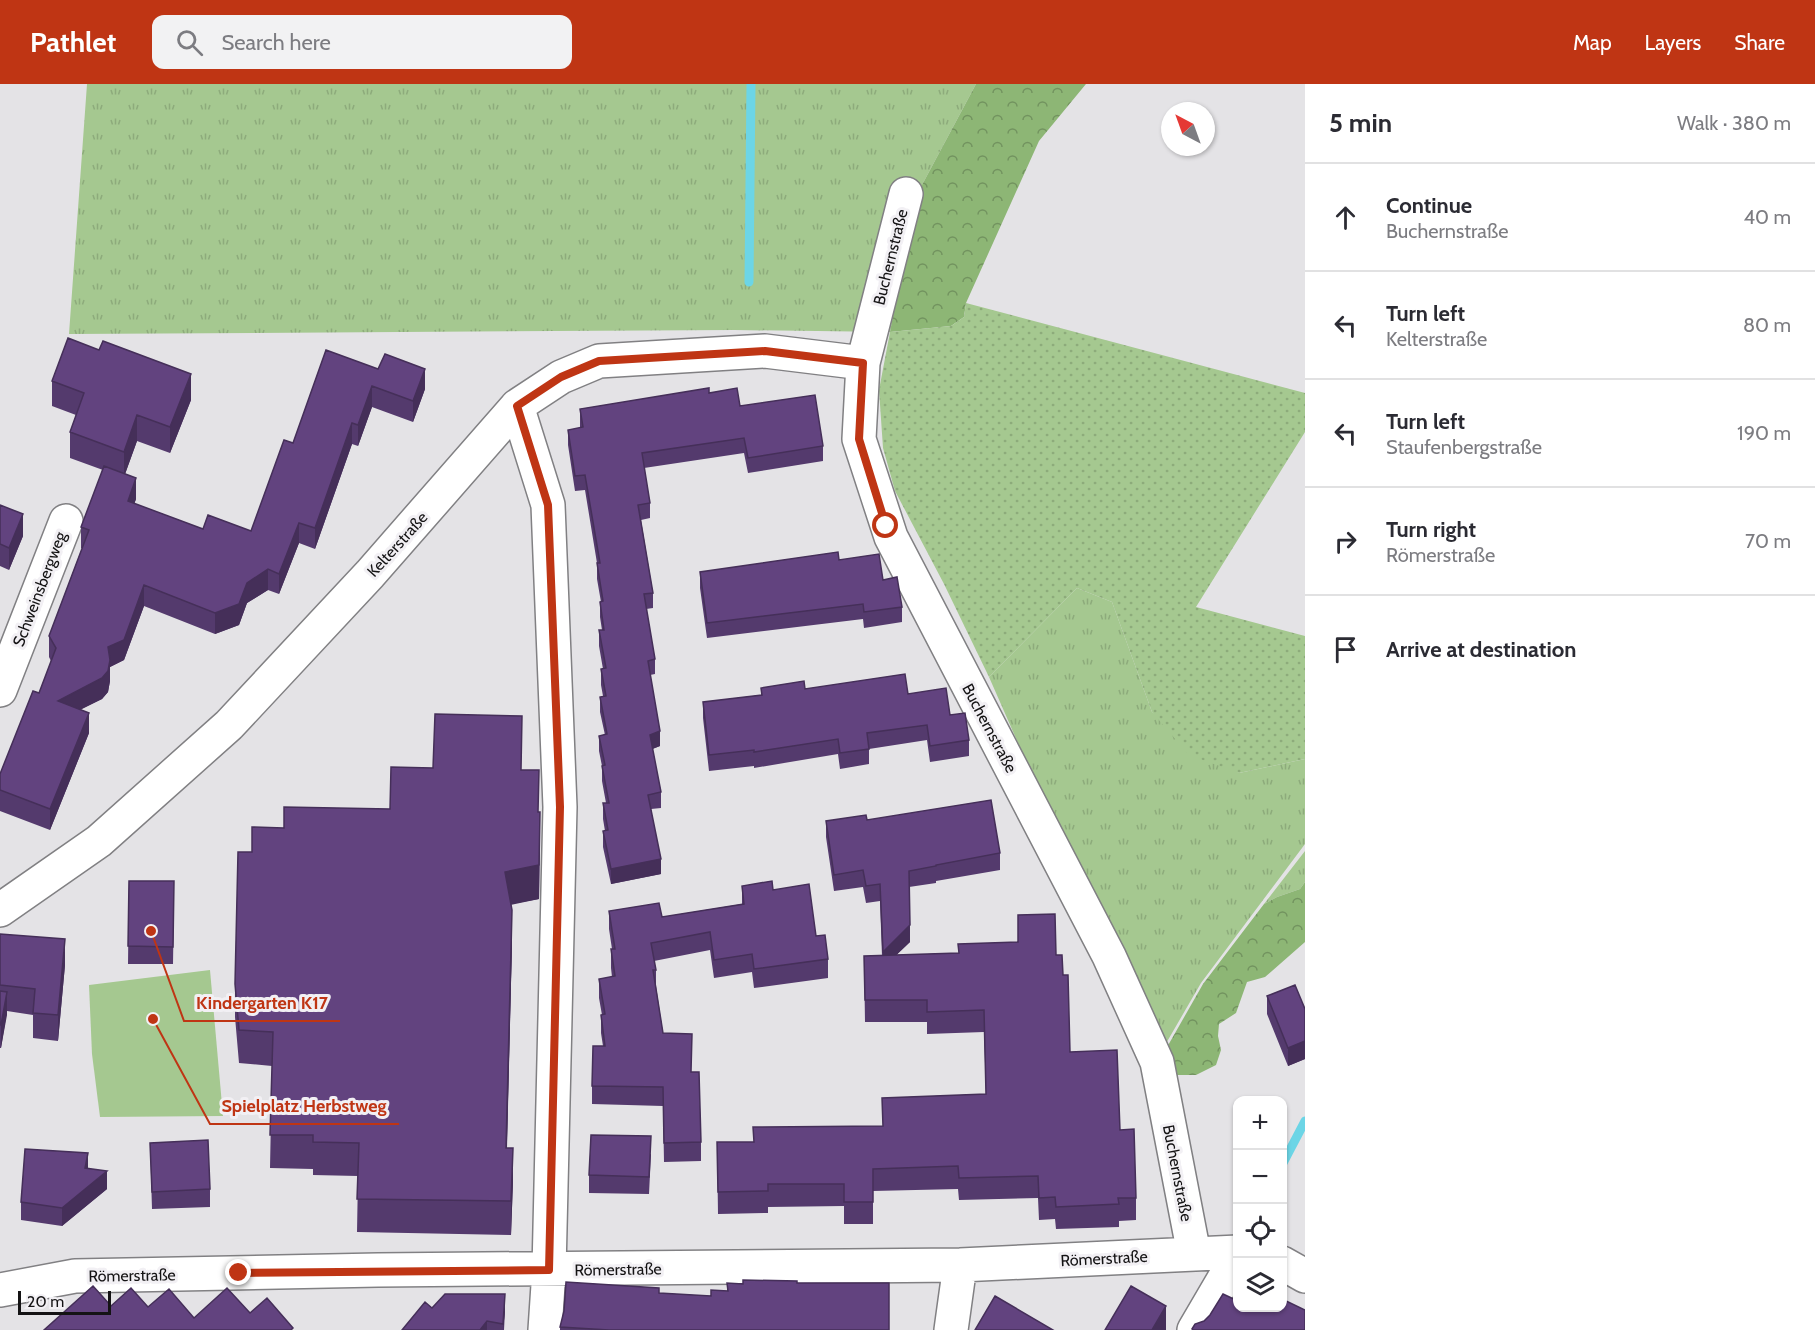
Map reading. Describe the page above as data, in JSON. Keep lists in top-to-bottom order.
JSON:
{
  "streets": {
    "street": [
      "Buchernstraße",
      "Kelterstraße",
      "Schweinsbergweg",
      "Römerstraße"
    ]
  },
  "crossings": [
    ["Buchernstraße", "Kelterstraße"],
    ["Buchernstraße", "Römerstraße"]
  ],
  "places": ["Kindergarten K17", "Spielplatz Herbstweg"],
  "scale_bar": "20 m",
  "north": "top left",
  "page": {
    "header": "Pathlet",
    "search": "Search here",
    "nav": ["Map", "Layers", "Share"],
    "heading": ["5 min", "Walk · 380 m"],
    "list": [
      ["Continue", "Buchernstraße", "40 m"],
      ["Turn left", "Kelterstraße", "80 m"],
      ["Turn left", "Staufenbergstraße", "190 m"],
      ["Turn right", "Römerstraße", "70 m"],
      "Arrive at destination"
    ],
    "map_buttons": ["+", "−"],
    "scale": "20 m"
  }
}
